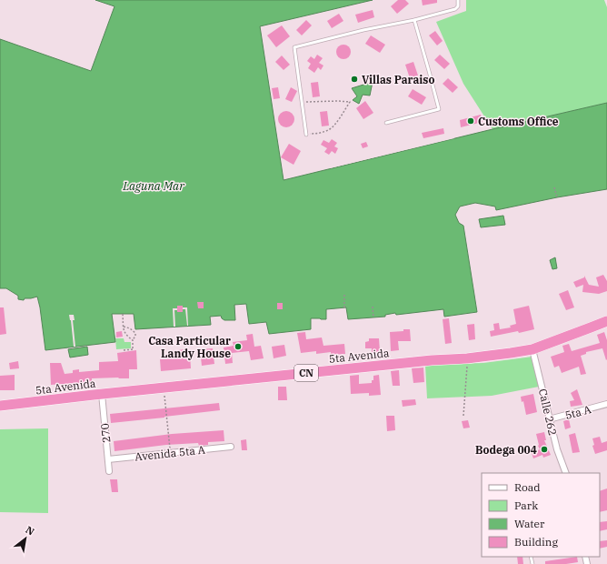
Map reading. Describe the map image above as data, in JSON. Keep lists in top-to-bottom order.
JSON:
{
  "streets": {
    "highway": ["5ta Avenida", "CN"],
    "street": [
      "Calle 262",
      "5ta A",
      "270",
      "Avenida 5ta A"
    ]
  },
  "crossings": [
    ["5ta Avenida", "Calle 262"],
    ["5ta Avenida", "270"],
    ["Calle 262", "5ta A"],
    ["270", "Avenida 5ta A"]
  ],
  "water": ["Laguna Mar"],
  "places": [
    "Villas Paraiso",
    "Customs Office",
    "Casa Particular Landy House",
    "Bodega 004"
  ],
  "legend": [
    "Road",
    "Park",
    "Water",
    "Building"
  ],
  "north": "top right"
}
